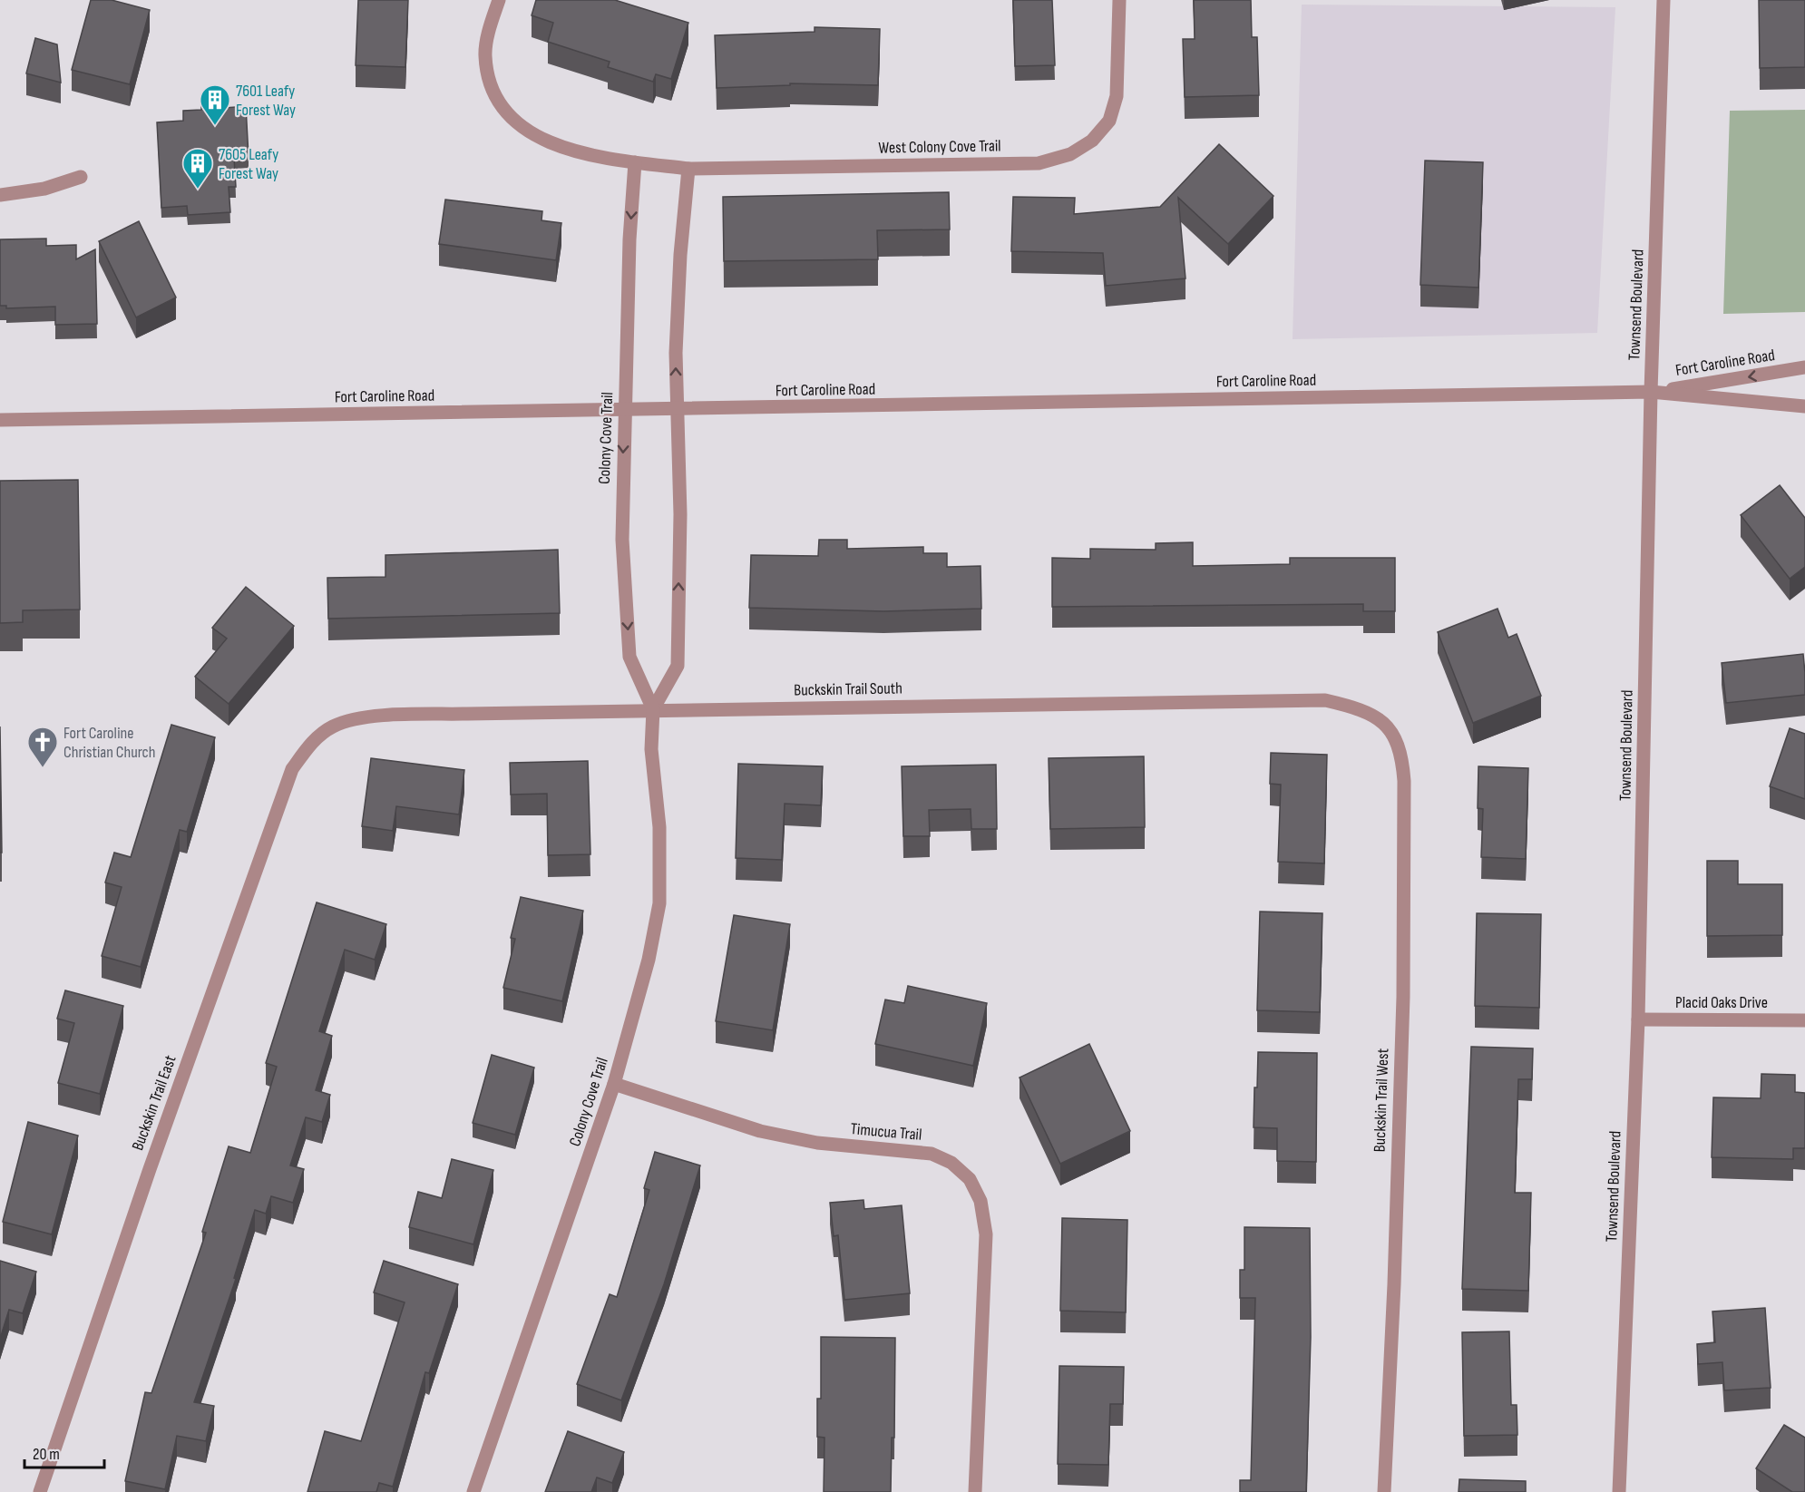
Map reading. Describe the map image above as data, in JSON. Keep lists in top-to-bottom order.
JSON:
{
  "streets": {
    "street": [
      "West Colony Cove Trail",
      "Townsend Boulevard",
      "Fort Caroline Road",
      "Colony Cove Trail",
      "Buckskin Trail South",
      "Placid Oaks Drive",
      "Buckskin Trail West",
      "Buckskin Trail East",
      "Timucua Trail"
    ]
  },
  "crossings": [
    ["West Colony Cove Trail", "Colony Cove Trail"],
    ["Townsend Boulevard", "Fort Caroline Road"],
    ["Townsend Boulevard", "Placid Oaks Drive"],
    ["Fort Caroline Road", "Colony Cove Trail"],
    ["Colony Cove Trail", "Buckskin Trail South"],
    ["Colony Cove Trail", "Timucua Trail"],
    ["Buckskin Trail South", "Buckskin Trail West"],
    ["Buckskin Trail South", "Buckskin Trail East"]
  ],
  "places": {
    "building": ["7601 Leafy Forest Way", "7605 Leafy Forest Way"],
    "church": ["Fort Caroline Christian Church"]
  },
  "scale_bar": "20 m"
}
